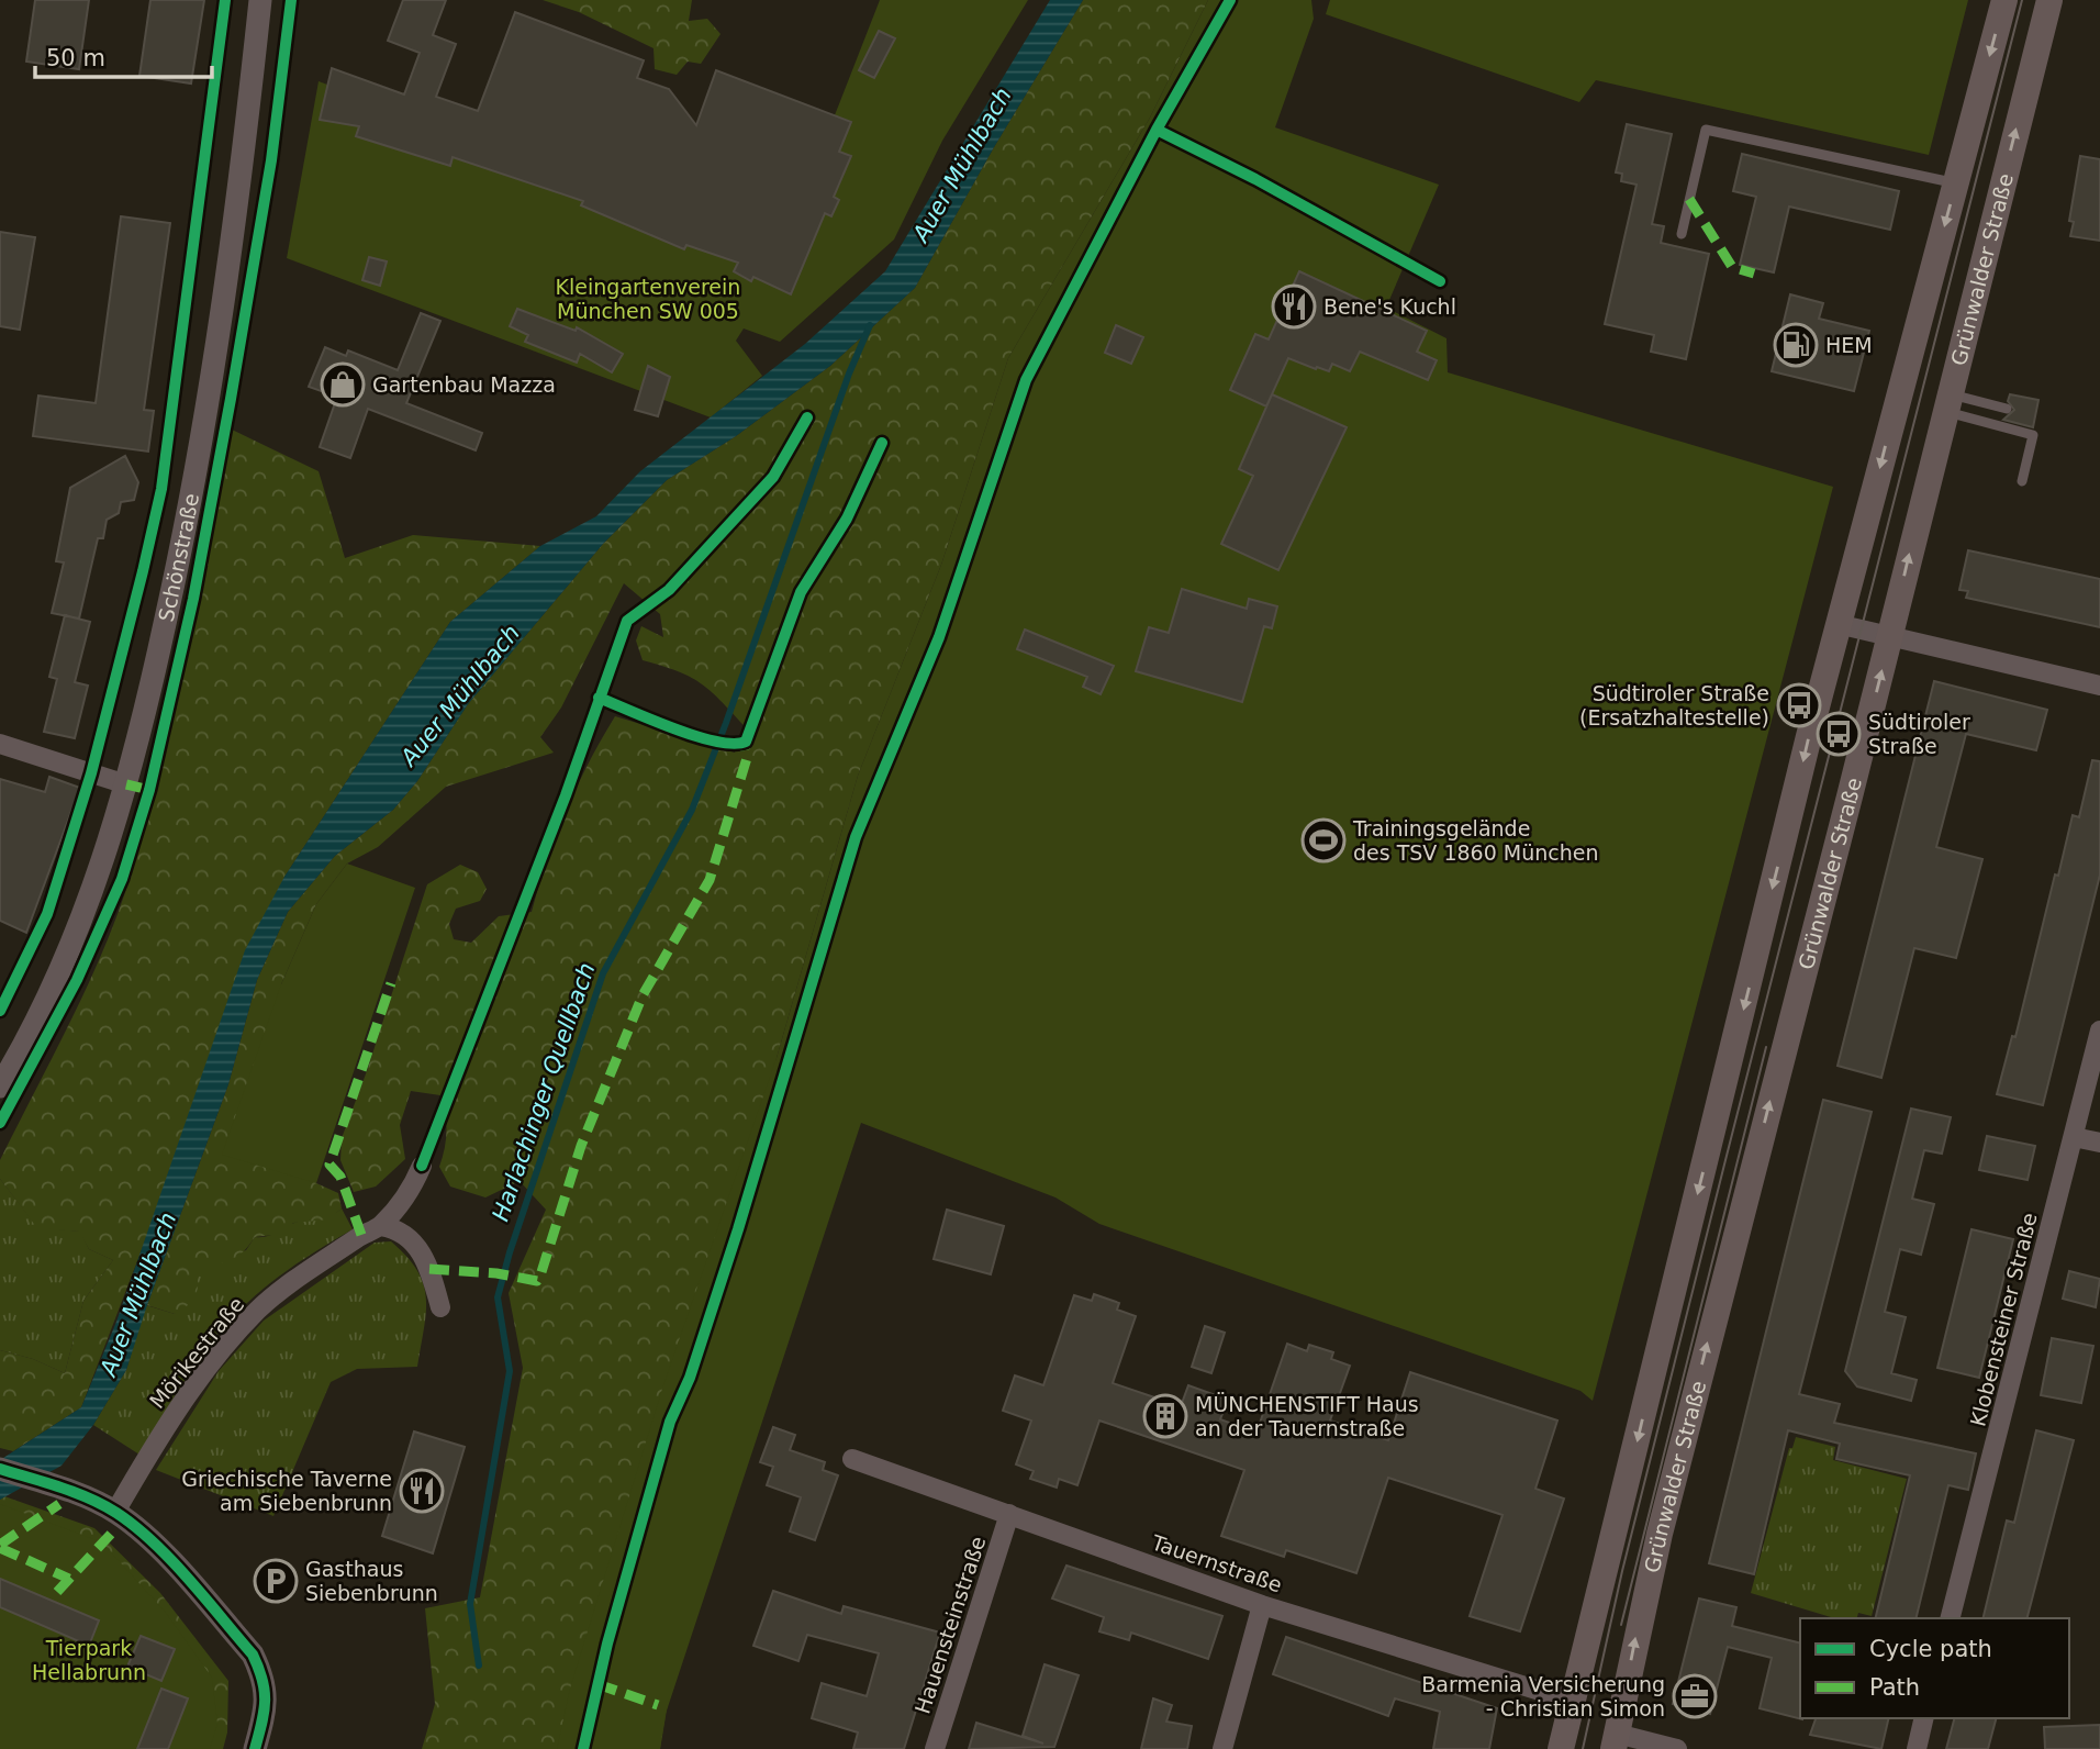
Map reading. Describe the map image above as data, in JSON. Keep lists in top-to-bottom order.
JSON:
{
  "streets": {
    "main road": ["Grünwalder Straße"],
    "street": [
      "Schönstraße",
      "Klobensteiner Straße",
      "Mörikestraße",
      "Tauernstraße",
      "Hauensteinstraße"
    ]
  },
  "crossings": [
    ["Grünwalder Straße", "Tauernstraße"],
    ["Tauernstraße", "Hauensteinstraße"]
  ],
  "water": ["Auer Mühlbach", "Harlachinger Quellbach"],
  "parks": ["Kleingartenverein München SW 005", "Tierpark Hellabrunn"],
  "places": {
    "restaurant": ["Bene's Kuchl", "Griechische Taverne am Siebenbrunn"],
    "fuel station": ["HEM"],
    "shop": ["Gartenbau Mazza"],
    "bus stop": ["Südtiroler Straße (Ersatzhaltestelle)", "Südtiroler Straße"],
    "sports": ["Trainingsgelände des TSV 1860 München"],
    "building": ["MÜNCHENSTIFT Haus an der Tauernstraße"],
    "parking": ["Gasthaus Siebenbrunn"],
    "office": ["Barmenia Versicherung - Christian Simon"]
  },
  "legend": ["Cycle path", "Path"],
  "scale_bar": "50 m"
}
